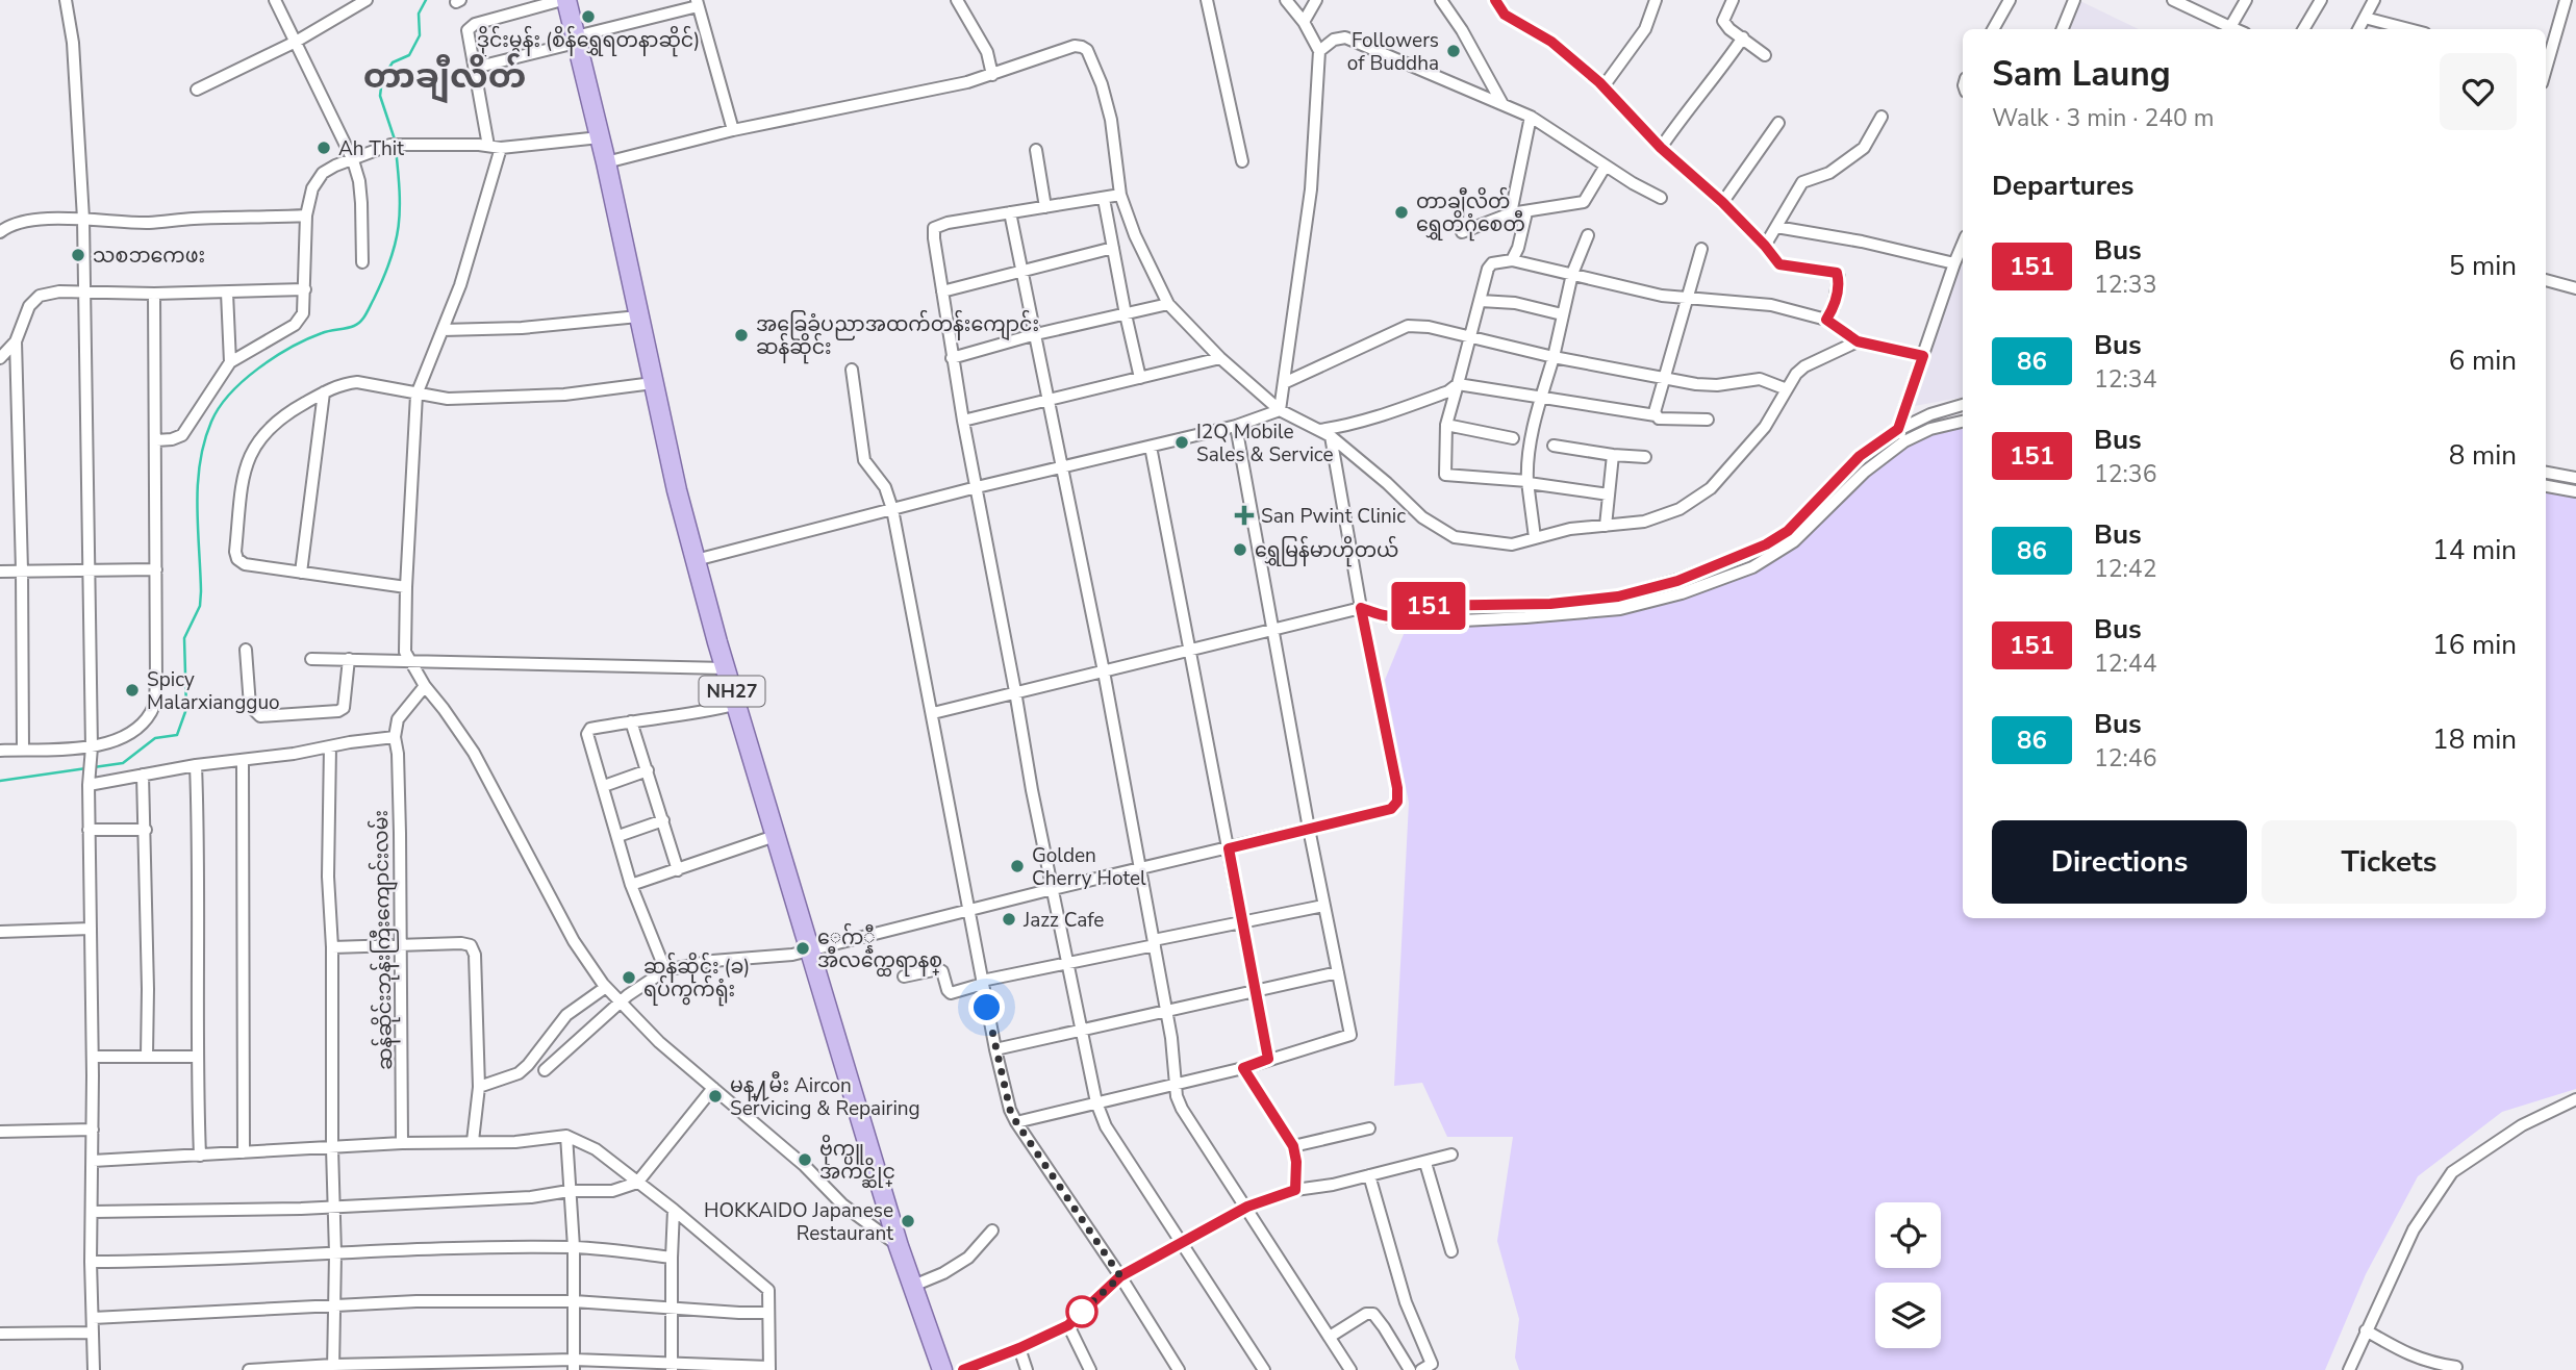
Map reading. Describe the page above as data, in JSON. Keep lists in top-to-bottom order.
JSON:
{
  "streets": {
    "main road": ["NH27"],
    "street": ["ဆန်ဆိုင်းဘုန်းကြီးကျောင်းလမ်း"]
  },
  "districts": ["တာချီလိတ်"],
  "places": {
    "other": [
      "ဒိုင်းမွန်း (စိန်ရွှေရတနာဆိုင်)",
      "Followers of Buddha",
      "Ah Thit",
      "တာချီလိတ် ရွှေတိဂုံစေတီ",
      "သစၥာကေဖး",
      "အခြေခံပညာအထက်တန်းကျောင်း ဆန်ဆိုင်း",
      "I2Q Mobile Sales & Service",
      "ရွှေမြန်မာဟိုတယ်",
      "Spicy Malarxiangguo",
      "Golden Cherry Hotel",
      "Jazz Cafe",
      "ေဂ်ာ္နီ အီလက္ထေရာနစ္",
      "ဆန်ဆိုင်း (ခ) ရပ်ကွက်ရုံး",
      "မန္႔မီး Aircon Servicing & Repairing",
      "ဗိုက္ပူ အကင္ဆိုင္",
      "HOKKAIDO Japanese Restaurant"
    ],
    "health": ["San Pwint Clinic"]
  },
  "lines": ["bus line 151"],
  "page": {
    "on_map": "151",
    "heading": [
      ["Sam Laung", "Walk · 3 min · 240 m"],
      "Departures"
    ],
    "list": [
      {
        "mark": "151",
        "name": "Bus",
        "note": "12:33",
        "value": "5 min"
      },
      {
        "mark": "86",
        "name": "Bus",
        "note": "12:34",
        "value": "6 min"
      },
      {
        "mark": "151",
        "name": "Bus",
        "note": "12:36",
        "value": "8 min"
      },
      {
        "mark": "86",
        "name": "Bus",
        "note": "12:42",
        "value": "14 min"
      },
      {
        "mark": "151",
        "name": "Bus",
        "note": "12:44",
        "value": "16 min"
      },
      {
        "mark": "86",
        "name": "Bus",
        "note": "12:46",
        "value": "18 min"
      }
    ],
    "buttons": ["Directions", "Tickets"]
  }
}
